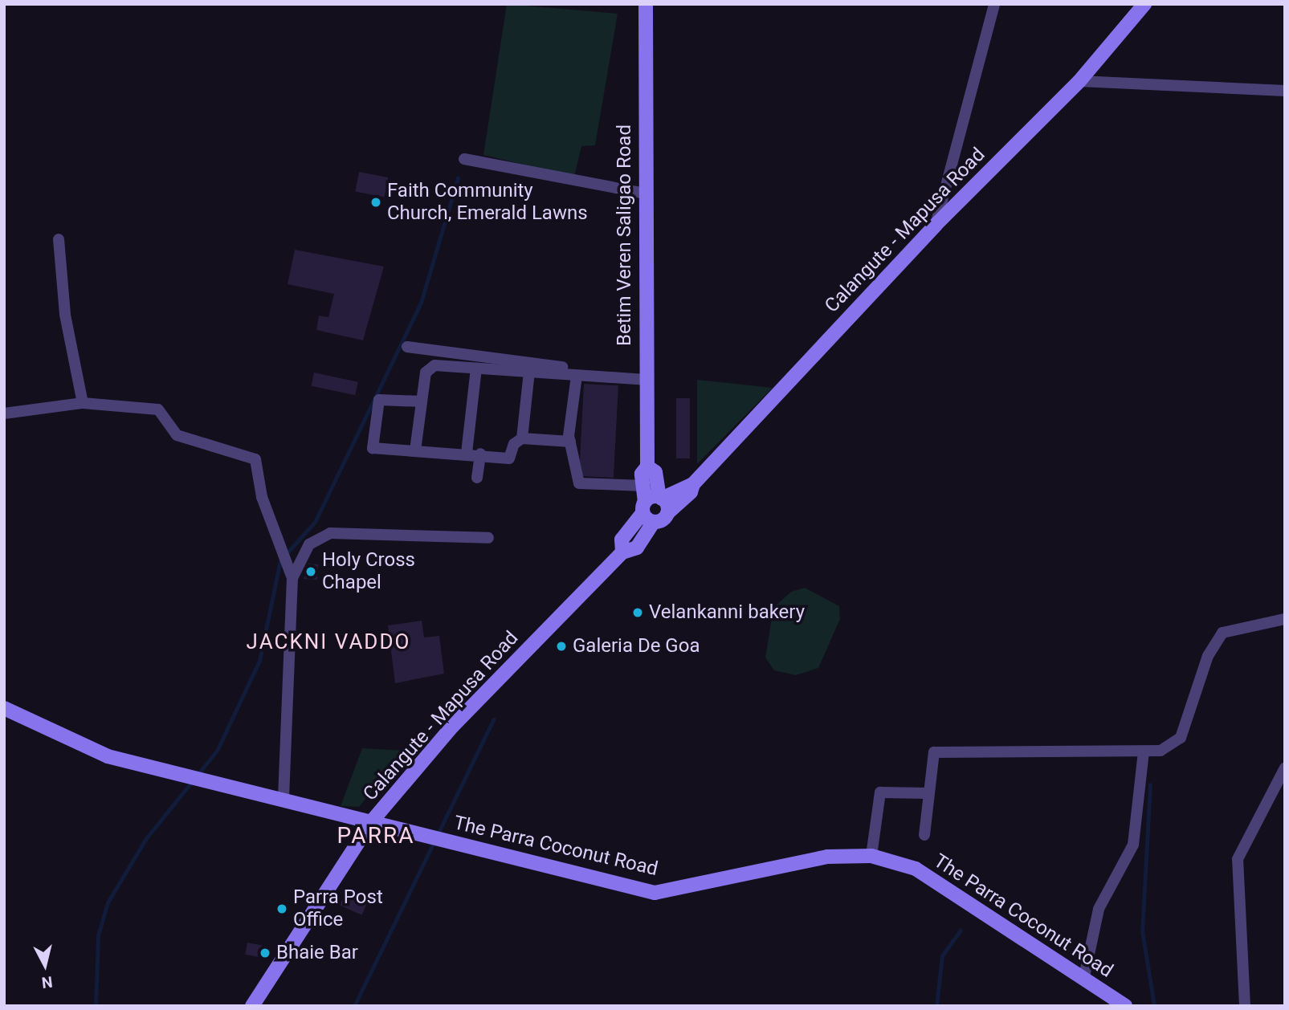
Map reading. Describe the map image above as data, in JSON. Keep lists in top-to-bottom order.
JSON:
{
  "streets": {
    "main road": ["Calangute - Mapusa Road", "Betim Veren Saligao Road", "The Parra Coconut Road"]
  },
  "crossings": [
    ["Calangute - Mapusa Road", "Betim Veren Saligao Road"],
    ["Calangute - Mapusa Road", "The Parra Coconut Road"]
  ],
  "districts": ["JACKNI VADDO", "PARRA"],
  "places": [
    "Faith Community Church, Emerald Lawns",
    "Holy Cross Chapel",
    "Velankanni bakery",
    "Galeria De Goa",
    "Parra Post Office",
    "Bhaie Bar"
  ],
  "north": "bottom"
}
